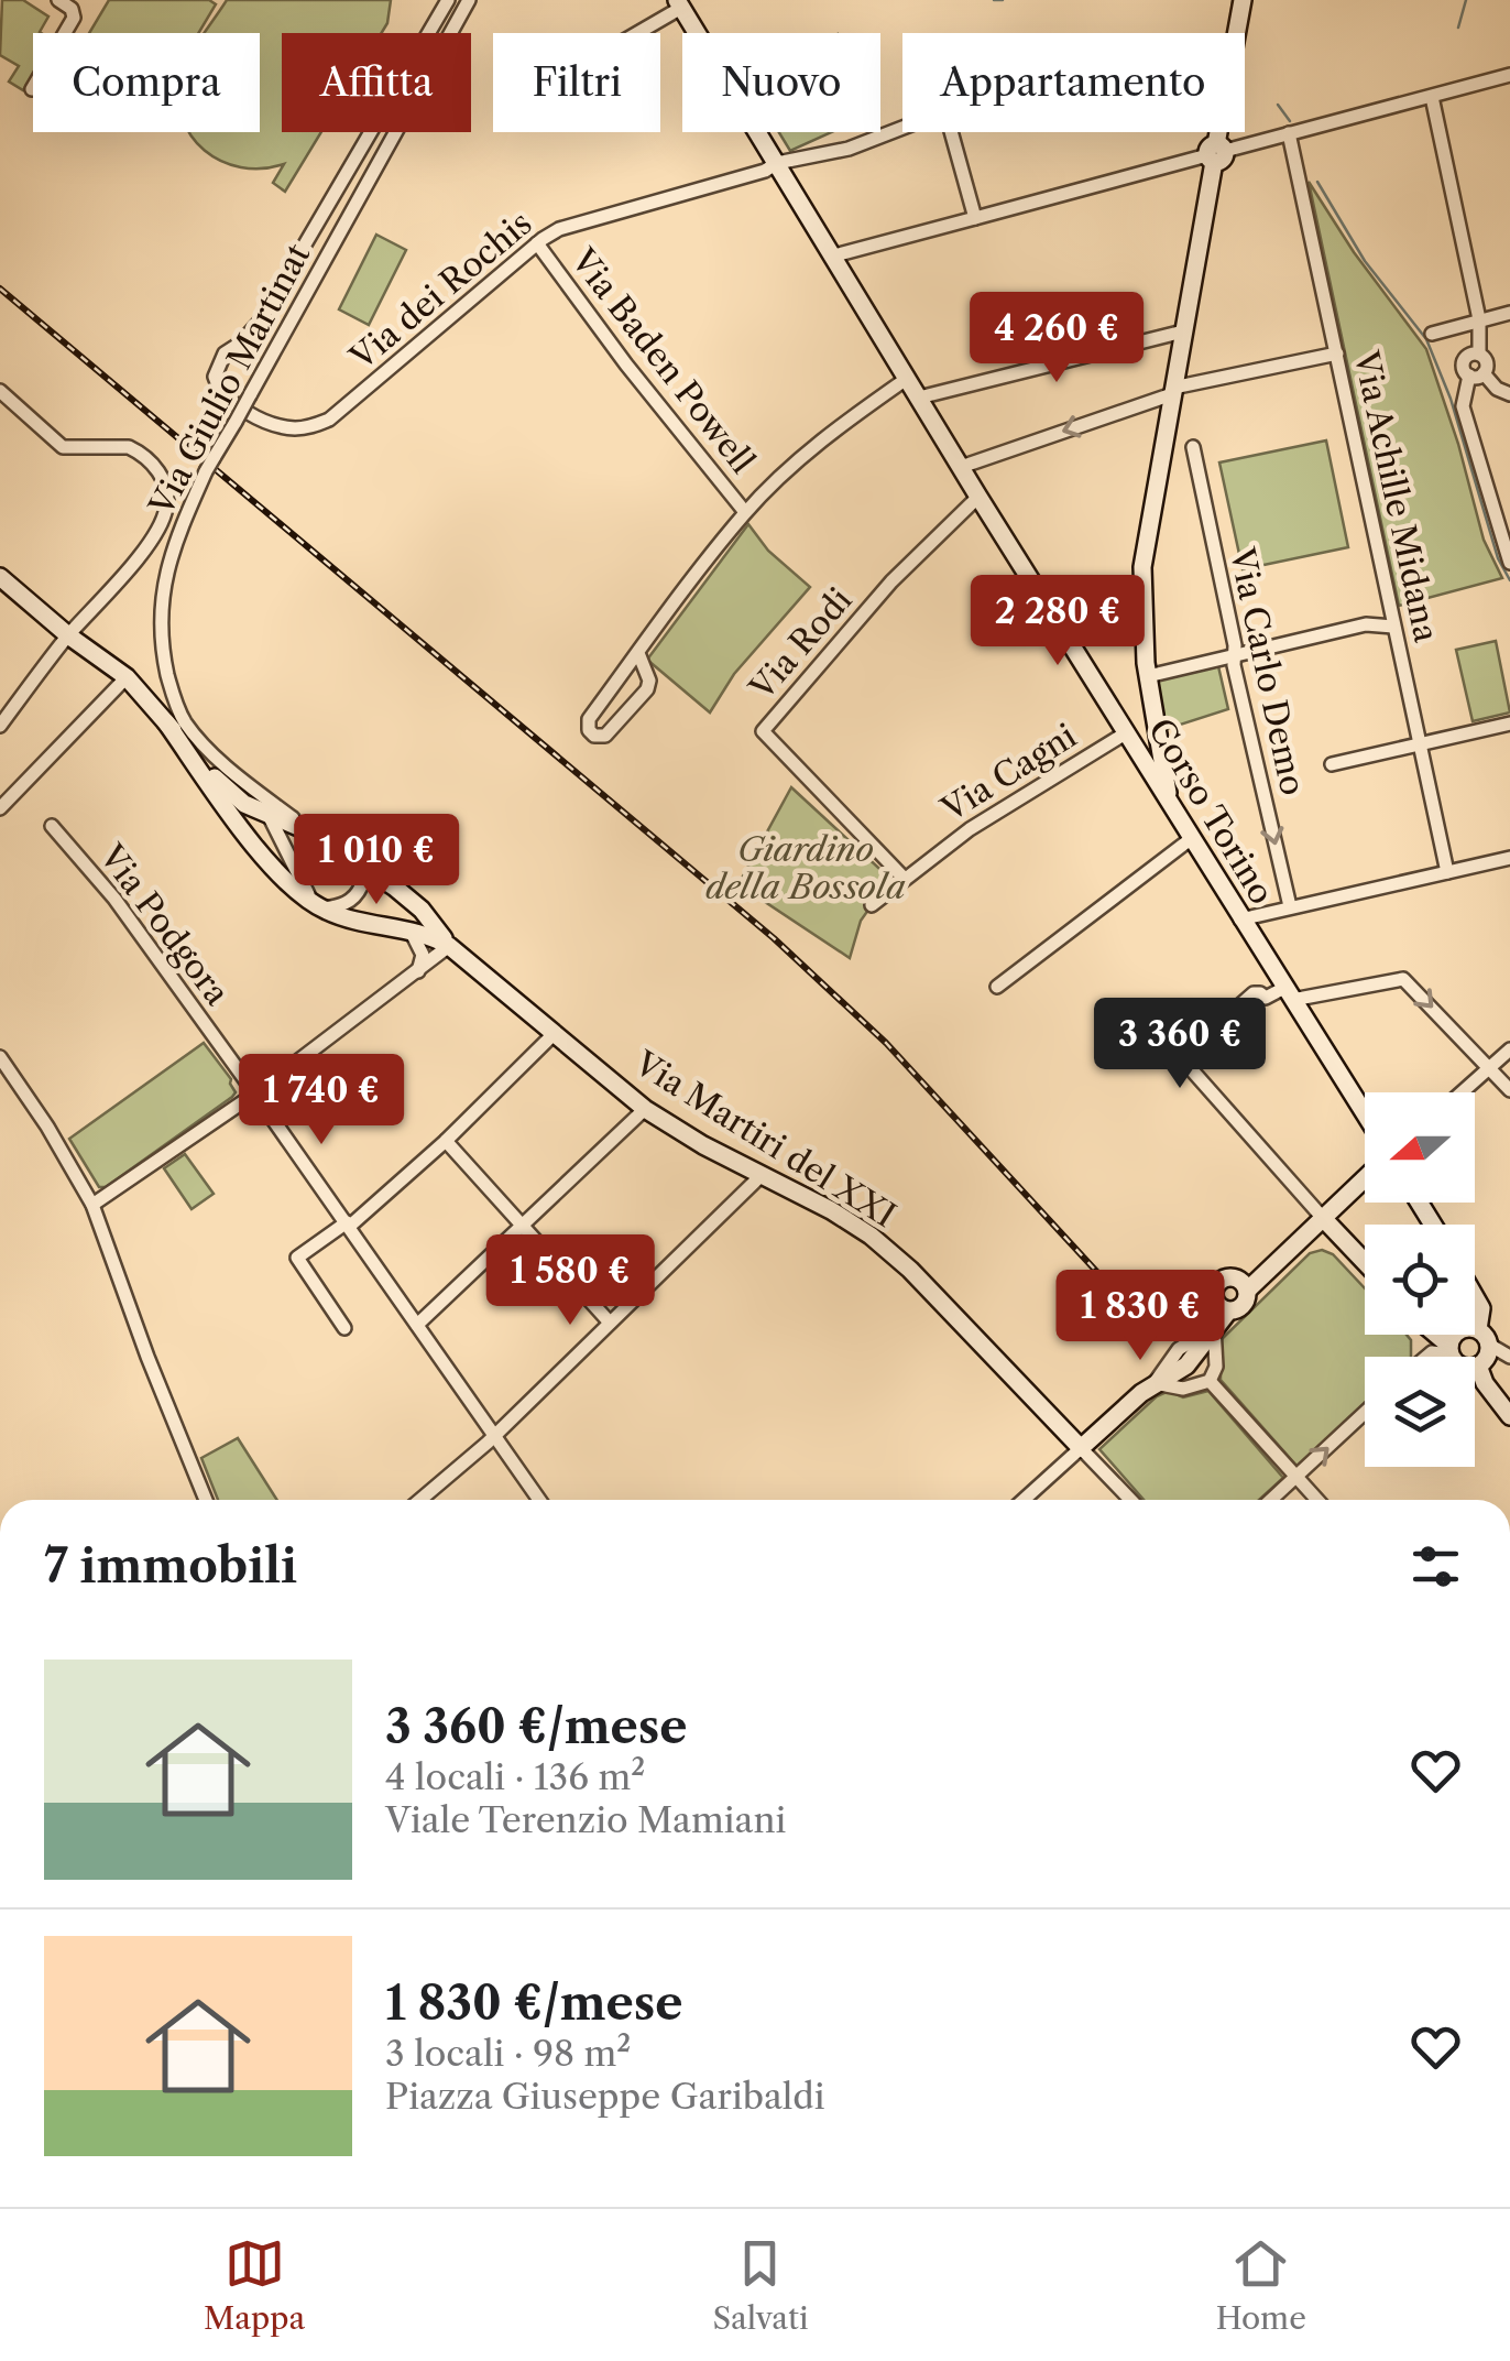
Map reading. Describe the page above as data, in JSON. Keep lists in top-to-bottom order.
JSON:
{
  "streets": {
    "street": [
      "Via dei Rochis",
      "Via Baden Powell",
      "Via Giulio Martinat",
      "Via Achille Midana",
      "Via Rodi",
      "Via Carlo Demo",
      "Via Cagni",
      "Corso Torino",
      "Via Podgora",
      "Via Martiri del XXI"
    ]
  },
  "crossings": [
    ["Via dei Rochis", "Via Baden Powell"],
    ["Via dei Rochis", "Corso Torino"],
    ["Via Giulio Martinat", "Via Martiri del XXI"],
    ["Via Rodi", "Via Cagni"],
    ["Via Rodi", "Corso Torino"],
    ["Via Cagni", "Corso Torino"]
  ],
  "parks": ["Giardino della Bossola"],
  "north": "left",
  "page": {
    "chip": [
      "Compra",
      "Affitta",
      "Filtri",
      "Nuovo",
      "Appartamento"
    ],
    "price": [
      "4 260 €",
      "2 280 €",
      "1 010 €",
      "3 360 €",
      "1 740 €",
      "1 580 €",
      "1 830 €"
    ],
    "heading": "7 immobili",
    "list": [
      {
        "name": "3 360 €/mese",
        "note": "4 locali · 136 m² · Viale Terenzio Mamiani"
      },
      {
        "name": "1 830 €/mese",
        "note": "3 locali · 98 m² · Piazza Giuseppe Garibaldi"
      }
    ],
    "tabs": ["Mappa", "Salvati", "Home"]
  }
}
